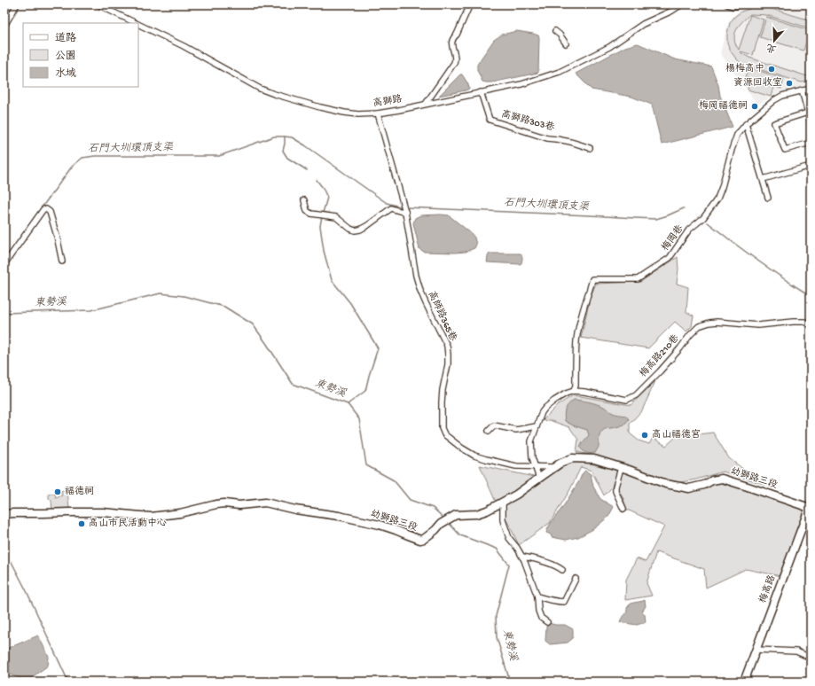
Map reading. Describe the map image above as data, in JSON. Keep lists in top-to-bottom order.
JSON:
{
  "streets": {
    "street": [
      "高獅路",
      "高獅路303巷",
      "梅岡巷",
      "高師路365巷",
      "梅高路210巷",
      "幼獅路三段",
      "梅高路"
    ]
  },
  "crossings": [
    ["高獅路", "高獅路303巷"],
    ["高獅路", "高師路365巷"],
    ["梅岡巷", "梅高路210巷"],
    ["高師路365巷", "幼獅路三段"],
    ["幼獅路三段", "梅高路"]
  ],
  "water": ["石門大圳環頂支渠", "東勢溪"],
  "places": [
    "楊梅高中",
    "資源回收室",
    "梅岡福德祠",
    "高山福德宮",
    "福德祠",
    "高山市民活動中心"
  ],
  "legend": ["道路", "公園", "水域"],
  "north": "bottom"
}
